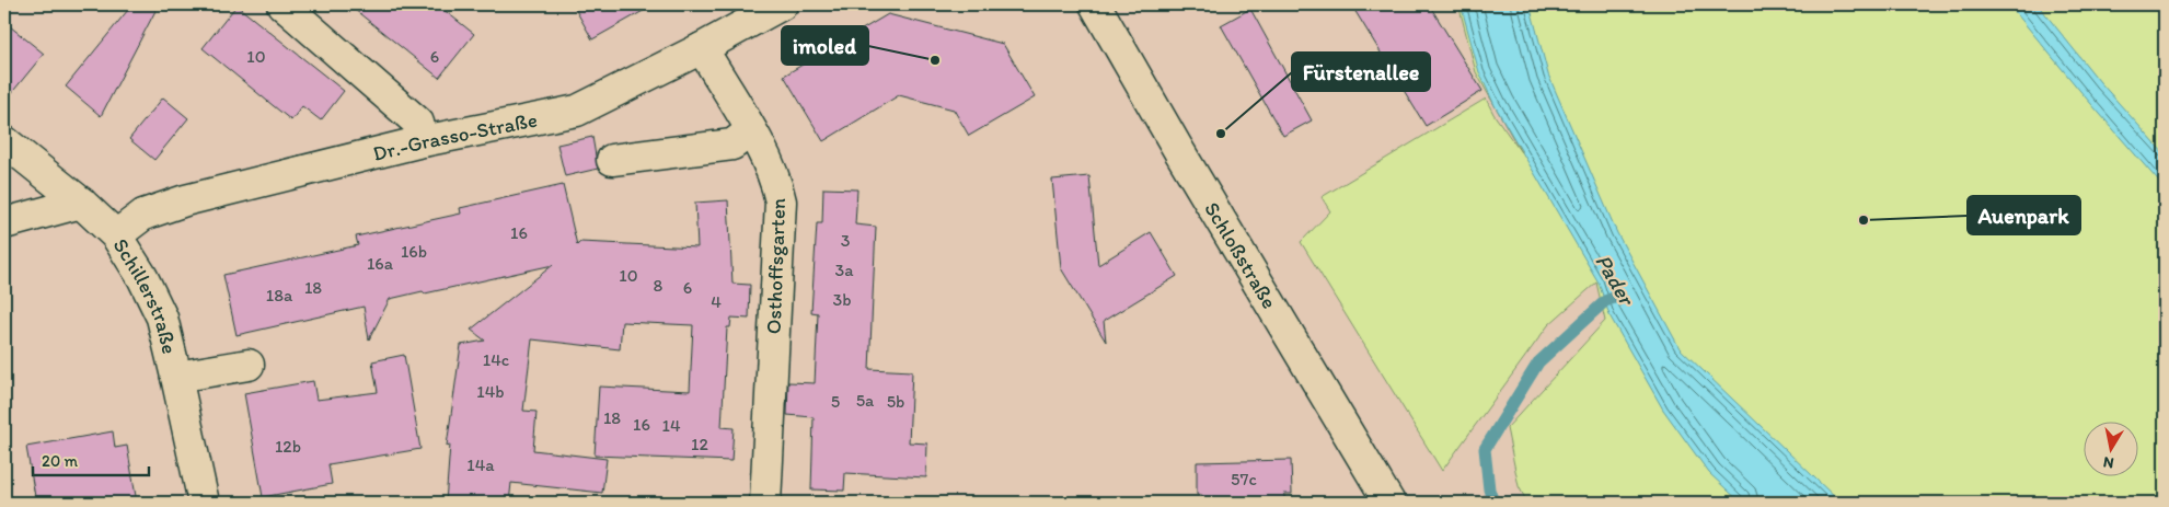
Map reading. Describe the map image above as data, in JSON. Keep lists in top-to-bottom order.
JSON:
{
  "streets": {
    "street": [
      "Dr.-Grasso-Straße",
      "Schloßstraße",
      "Osthoffsgarten",
      "Schillerstraße"
    ]
  },
  "crossings": [
    ["Dr.-Grasso-Straße", "Osthoffsgarten"],
    ["Dr.-Grasso-Straße", "Schillerstraße"]
  ],
  "water": ["Pader"],
  "places": ["imoled", "Fürstenallee", "Auenpark"],
  "house_numbers": [
    "10",
    "6",
    "16",
    "3",
    "16b",
    "16a",
    "3a",
    "10",
    "8",
    "18",
    "6",
    "18a",
    "3b",
    "4",
    "14c",
    "14b",
    "5a",
    "5",
    "5b",
    "18",
    "16",
    "14",
    "12",
    "12b",
    "14a",
    "57c"
  ],
  "scale_bar": "20 m",
  "north": "bottom"
}
